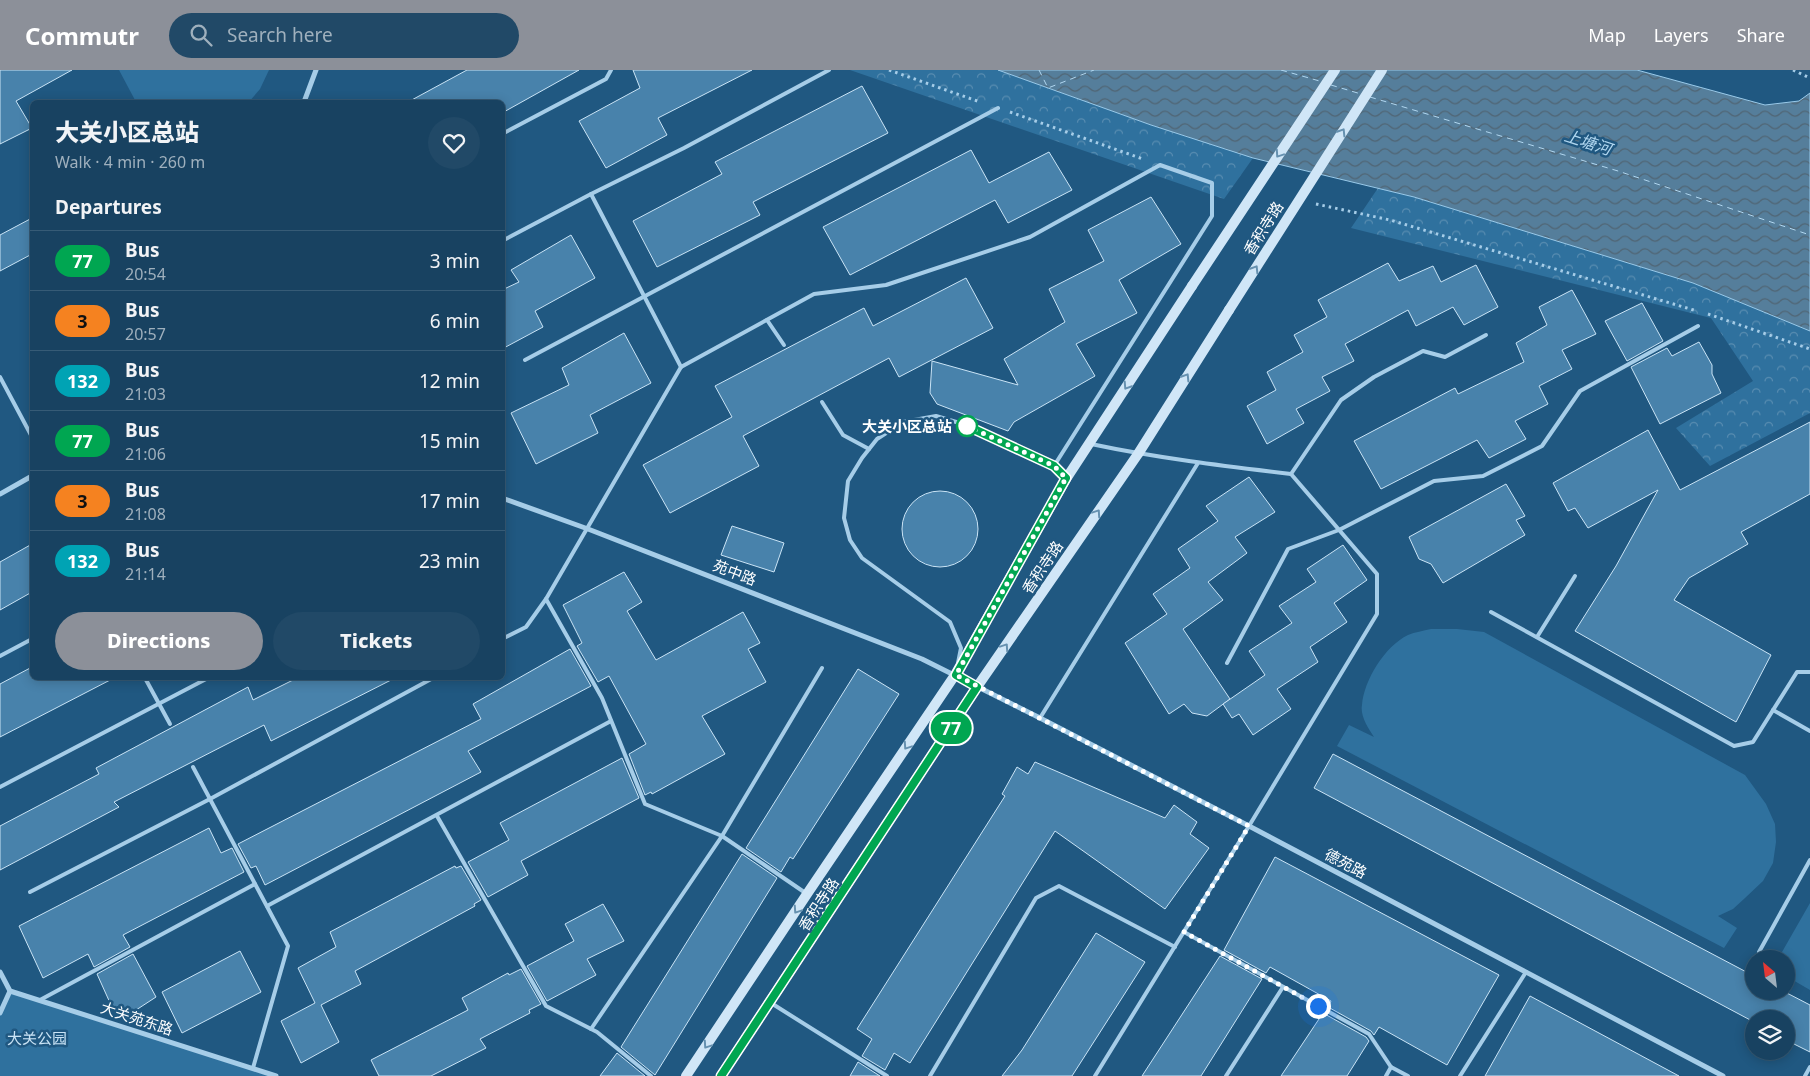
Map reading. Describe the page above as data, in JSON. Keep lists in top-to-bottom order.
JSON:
{
  "streets": {
    "main road": ["香积寺路"],
    "street": ["苑中路", "德苑路", "大关苑东路"]
  },
  "crossings": [
    ["香积寺路", "苑中路"],
    ["香积寺路", "德苑路"],
    ["苑中路", "德苑路"]
  ],
  "water": ["上塘河"],
  "parks": ["大关公园"],
  "places": ["大关小区总站"],
  "lines": ["bus line 77"],
  "north": "top left",
  "page": {
    "header": "Commutr",
    "search": "Search here",
    "nav": ["Map", "Layers", "Share"],
    "on_map": "77",
    "heading": [
      ["大关小区总站", "Walk · 4 min · 260 m"],
      "Departures"
    ],
    "list": [
      {
        "mark": "77",
        "name": "Bus",
        "note": "20:54",
        "value": "3 min"
      },
      {
        "mark": "3",
        "name": "Bus",
        "note": "20:57",
        "value": "6 min"
      },
      {
        "mark": "132",
        "name": "Bus",
        "note": "21:03",
        "value": "12 min"
      },
      {
        "mark": "77",
        "name": "Bus",
        "note": "21:06",
        "value": "15 min"
      },
      {
        "mark": "3",
        "name": "Bus",
        "note": "21:08",
        "value": "17 min"
      },
      {
        "mark": "132",
        "name": "Bus",
        "note": "21:14",
        "value": "23 min"
      }
    ],
    "buttons": ["Directions", "Tickets"]
  }
}
